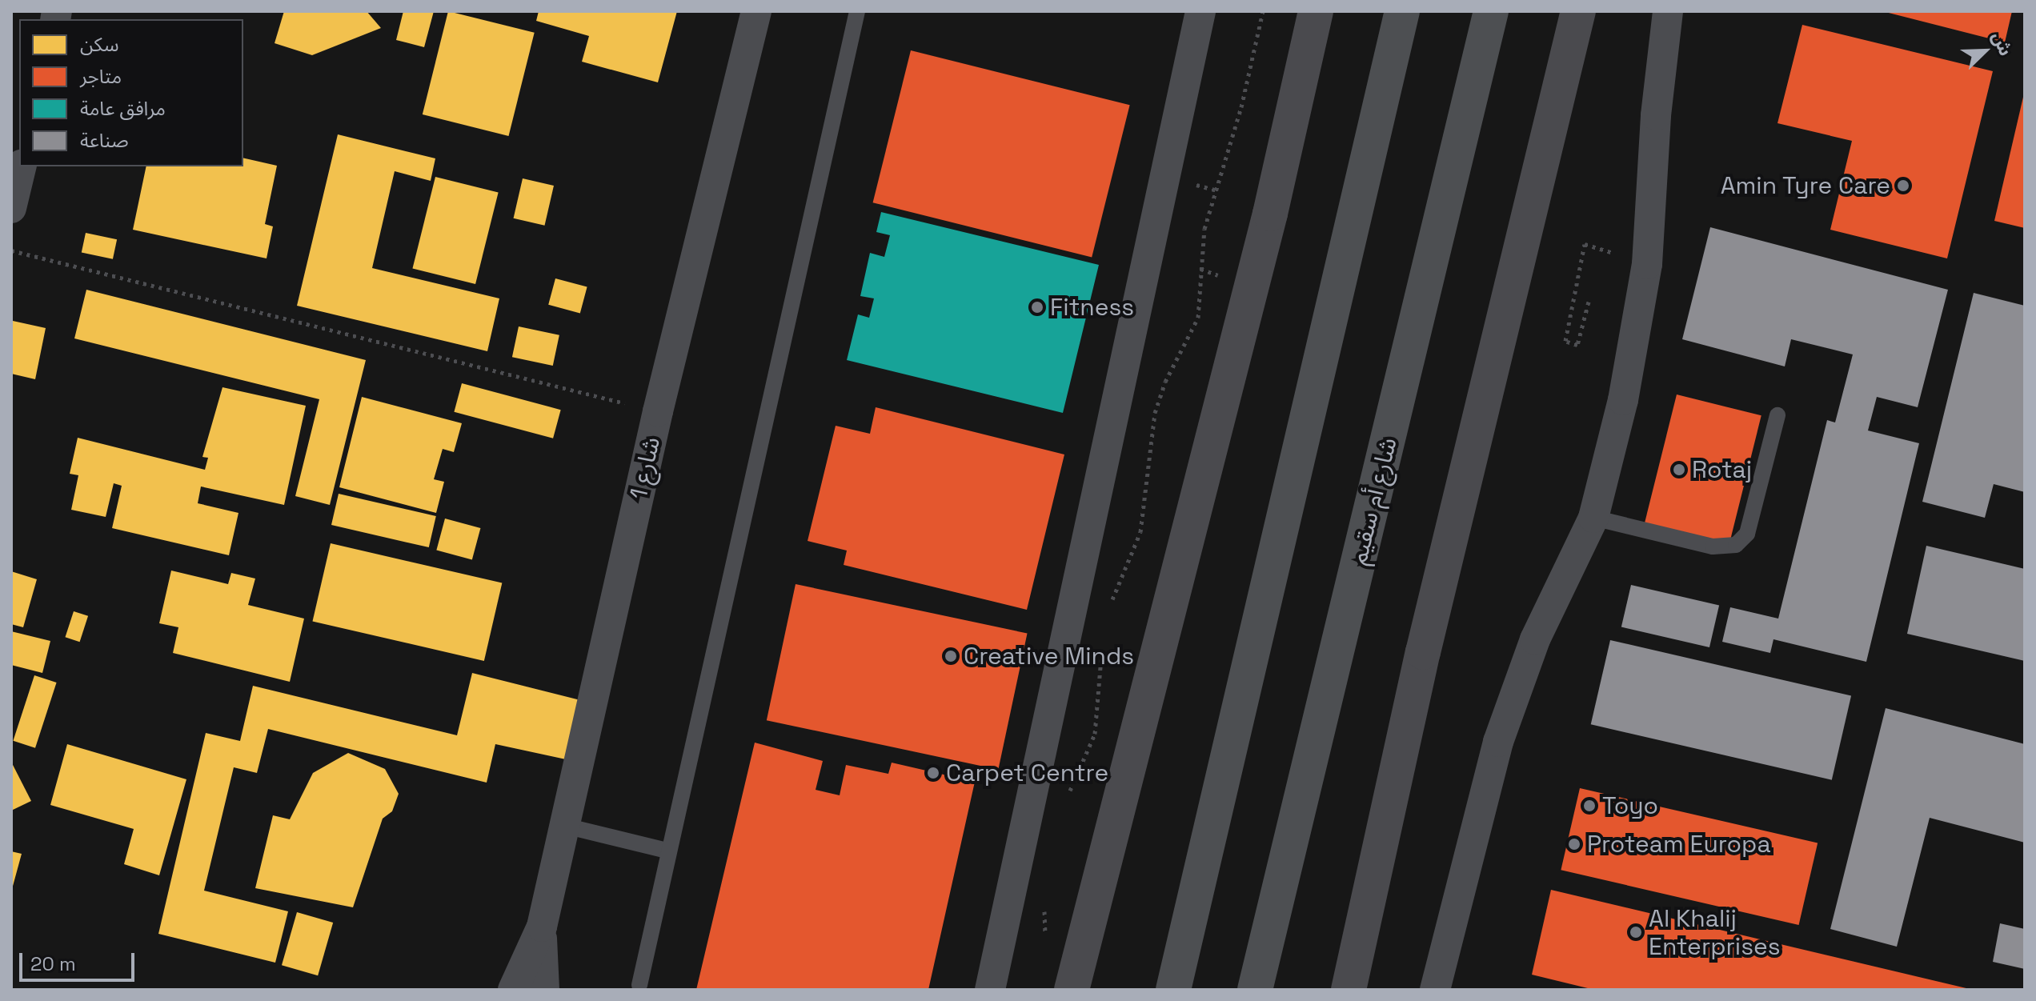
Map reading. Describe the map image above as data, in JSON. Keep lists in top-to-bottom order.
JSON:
{
  "streets": {
    "main road": ["شارع أم سقيم"],
    "street": ["شارع 1"]
  },
  "places": [
    "Amin Tyre Care",
    "Fitness",
    "Rotaj",
    "Creative Minds",
    "Carpet Centre",
    "Toyo",
    "Proteam Europa",
    "Al Khalij Enterprises"
  ],
  "legend": [
    "سكن",
    "متاجر",
    "مرافق عامة",
    "صناعة"
  ],
  "scale_bar": "20 m",
  "north": "top right"
}
